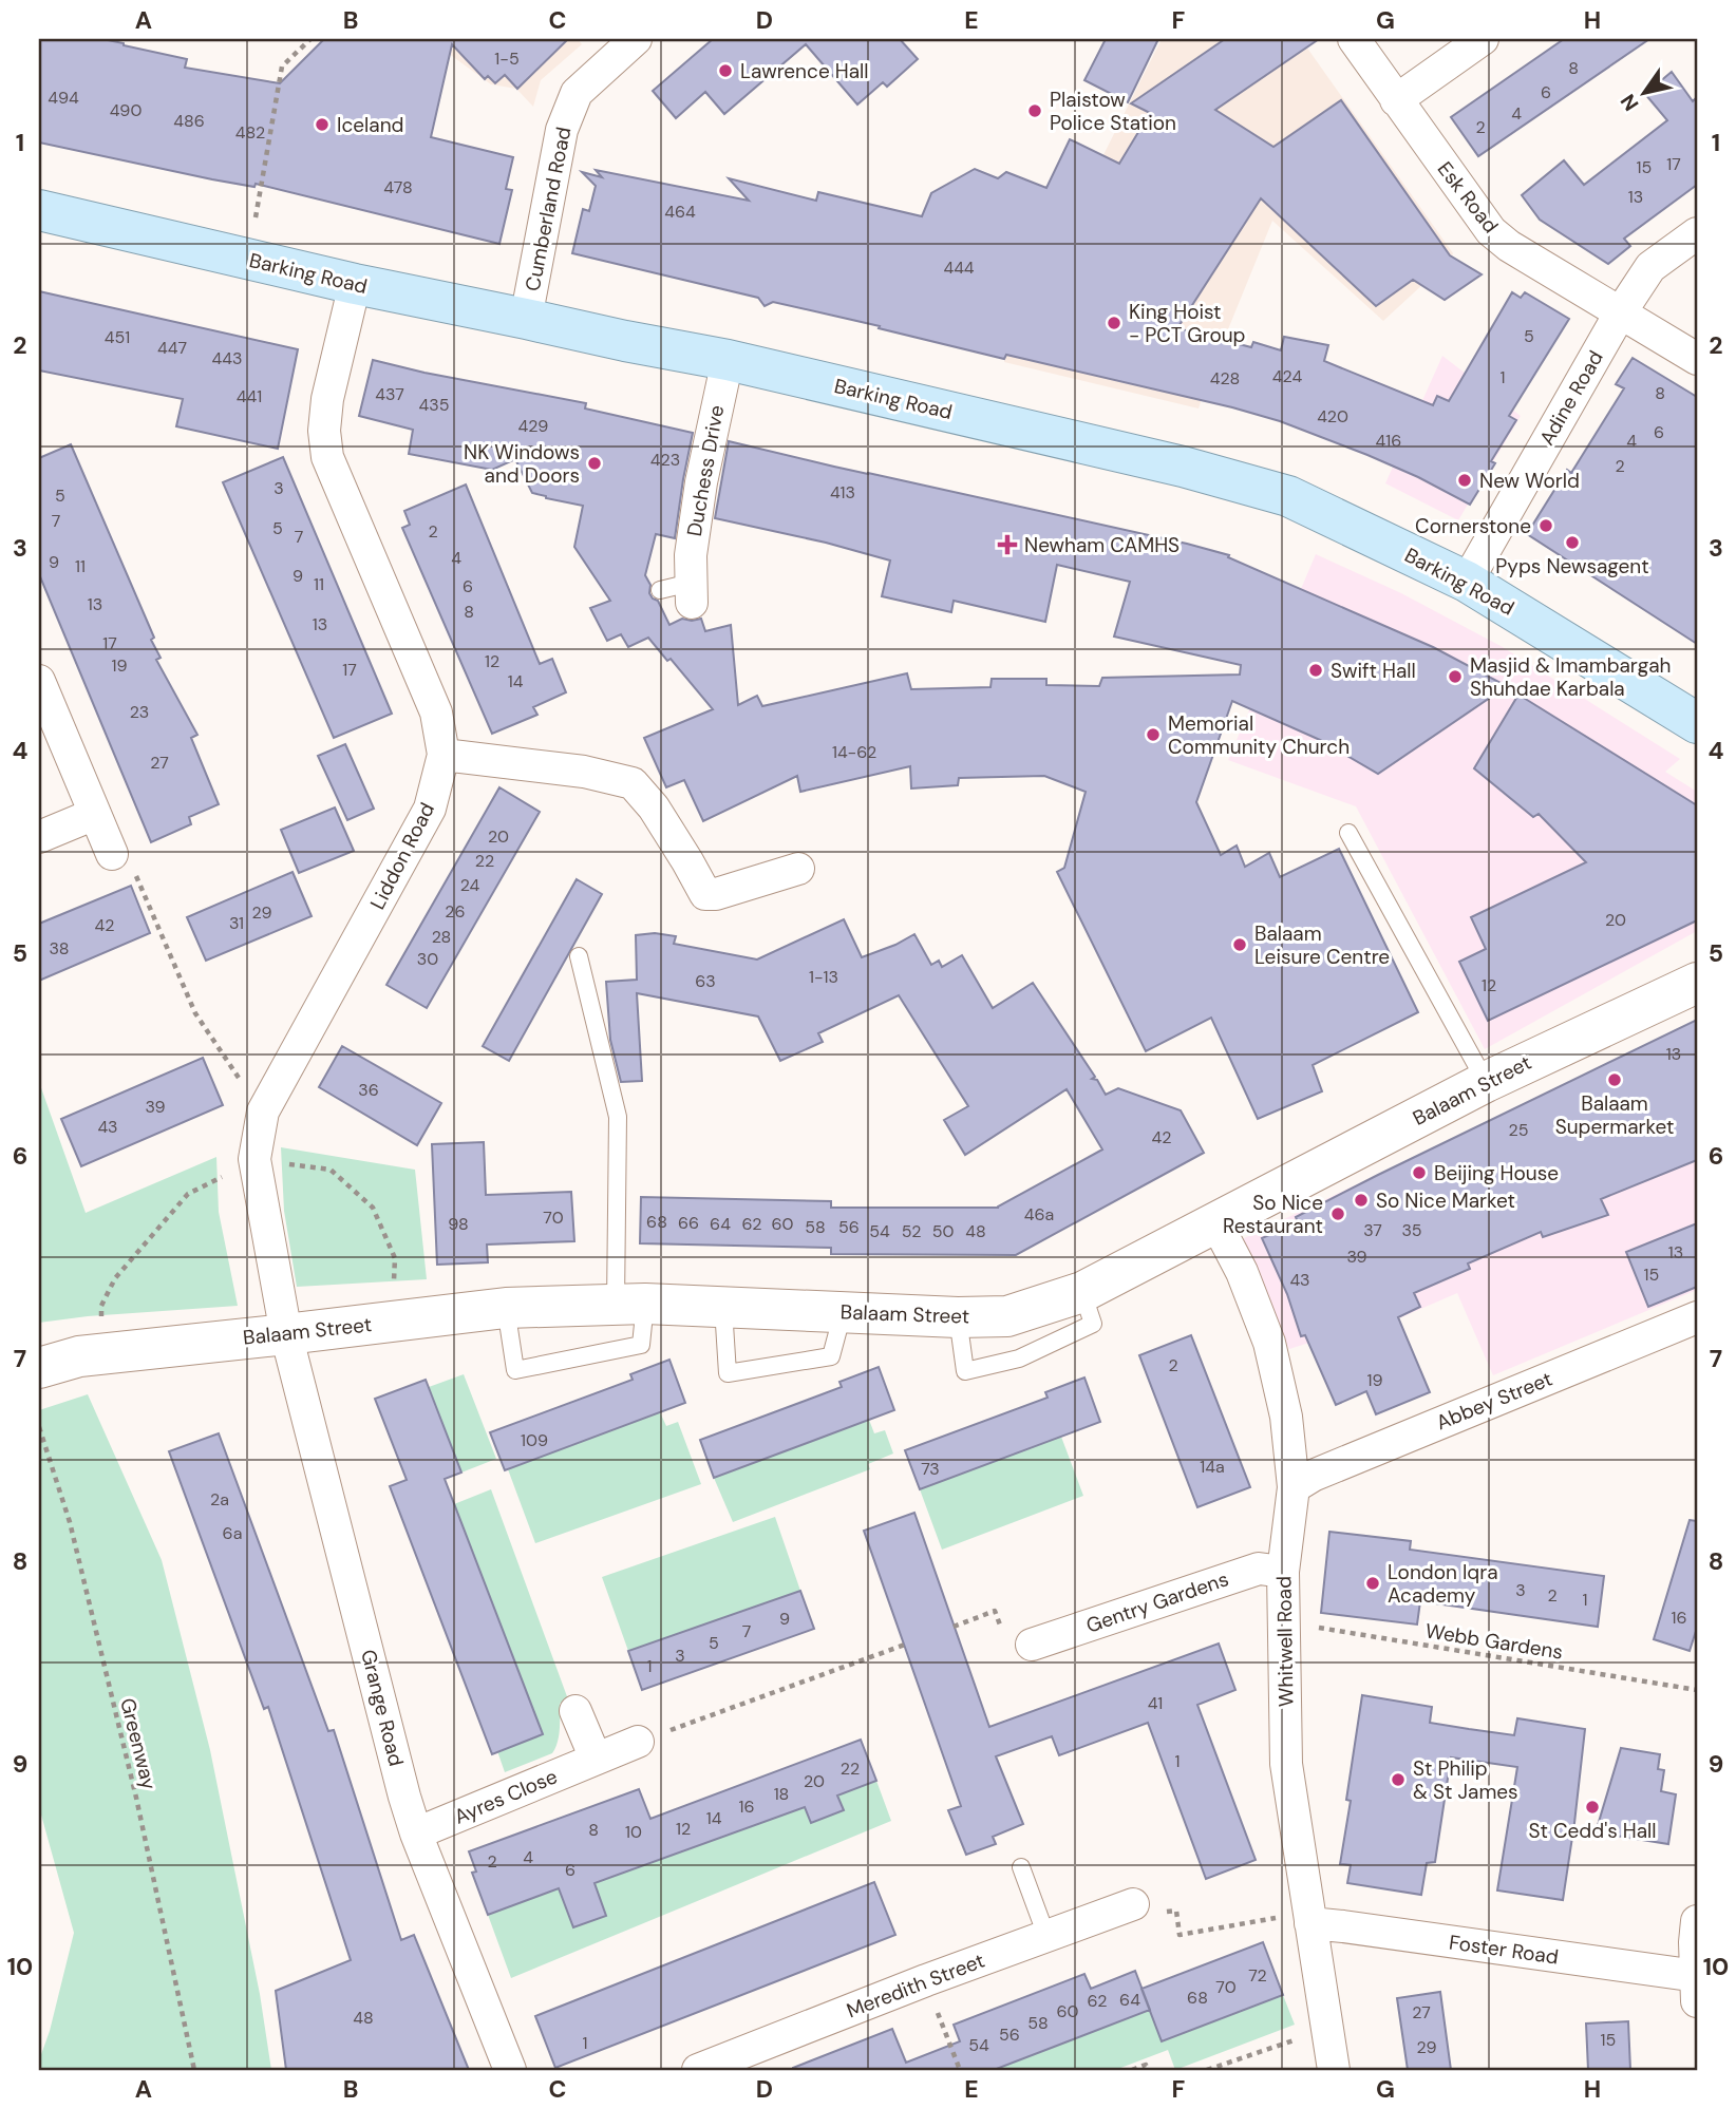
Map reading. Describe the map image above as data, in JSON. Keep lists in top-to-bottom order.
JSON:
{
  "streets": {
    "main road": ["Barking Road", "Balaam Street"],
    "street": [
      "Esk Road",
      "Cumberland Road",
      "Adine Road",
      "Duchess Drive",
      "Liddon Road",
      "Abbey Street",
      "Gentry Gardens",
      "Whitwell Road",
      "Grange Road",
      "Ayres Close",
      "Foster Road",
      "Meredith Street"
    ],
    "path": ["Webb Gardens", "Greenway"]
  },
  "crossings": [
    ["Esk Road", "Adine Road"],
    ["Cumberland Road", "Barking Road"],
    ["Barking Road", "Adine Road"],
    ["Barking Road", "Duchess Drive"],
    ["Barking Road", "Liddon Road"],
    ["Liddon Road", "Balaam Street"],
    ["Liddon Road", "Grange Road"],
    ["Balaam Street", "Whitwell Road"],
    ["Balaam Street", "Grange Road"],
    ["Abbey Street", "Whitwell Road"],
    ["Gentry Gardens", "Whitwell Road"],
    ["Whitwell Road", "Webb Gardens"],
    ["Whitwell Road", "Foster Road"],
    ["Grange Road", "Ayres Close"]
  ],
  "places": {
    "other": [
      "Lawrence Hall",
      "Plaistow Police Station",
      "Iceland",
      "King Hoist - PCT Group",
      "NK Windows and Doors",
      "New World",
      "Cornerstone",
      "Pyps Newsagent",
      "Swift Hall",
      "Masjid & Imambargah Shuhdae Karbala",
      "Memorial Community Church",
      "Balaam Leisure Centre",
      "Balaam Supermarket",
      "Beijing House",
      "So Nice Market",
      "So Nice Restaurant",
      "London Iqra Academy",
      "St Philip & St James",
      "St Cedd's Hall"
    ],
    "health": ["Newham CAMHS"]
  },
  "house_numbers": [
    "1-5",
    "8",
    "6",
    "494",
    "490",
    "4",
    "486",
    "2",
    "482",
    "17",
    "15",
    "478",
    "13",
    "464",
    "444",
    "5",
    "451",
    "447",
    "443",
    "424",
    "1",
    "428",
    "8",
    "437",
    "441",
    "435",
    "420",
    "429",
    "6",
    "416",
    "4",
    "423",
    "2",
    "3",
    "413",
    "5",
    "7",
    "5",
    "2",
    "7",
    "4",
    "9",
    "11",
    "9",
    "11",
    "6",
    "13",
    "8",
    "13",
    "17",
    "12",
    "19",
    "17",
    "14",
    "23",
    "14-62",
    "27",
    "20",
    "22",
    "24",
    "26",
    "29",
    "20",
    "31",
    "42",
    "28",
    "38",
    "30",
    "1-13",
    "63",
    "12",
    "13",
    "36",
    "39",
    "43",
    "25",
    "42",
    "46a",
    "70",
    "68",
    "66",
    "98",
    "64",
    "62",
    "60",
    "58",
    "56",
    "37",
    "35",
    "54",
    "52",
    "50",
    "48",
    "13",
    "39",
    "15",
    "43",
    "2",
    "19",
    "109",
    "14a",
    "73",
    "2a",
    "6a",
    "3",
    "2",
    "1",
    "16",
    "9",
    "7",
    "5",
    "3",
    "1",
    "41",
    "1",
    "22",
    "20",
    "18",
    "16",
    "14",
    "12",
    "8",
    "10",
    "4",
    "2",
    "6",
    "72",
    "70",
    "68",
    "64",
    "62",
    "60",
    "27",
    "48",
    "58",
    "56",
    "15",
    "1",
    "54",
    "29"
  ],
  "north": "bottom left",
  "grid": {
    "columns": [
      "A",
      "B",
      "C",
      "D",
      "E",
      "F",
      "G",
      "H"
    ],
    "rows": [
      "1",
      "2",
      "3",
      "4",
      "5",
      "6",
      "7",
      "8",
      "9",
      "10"
    ]
  }
}
